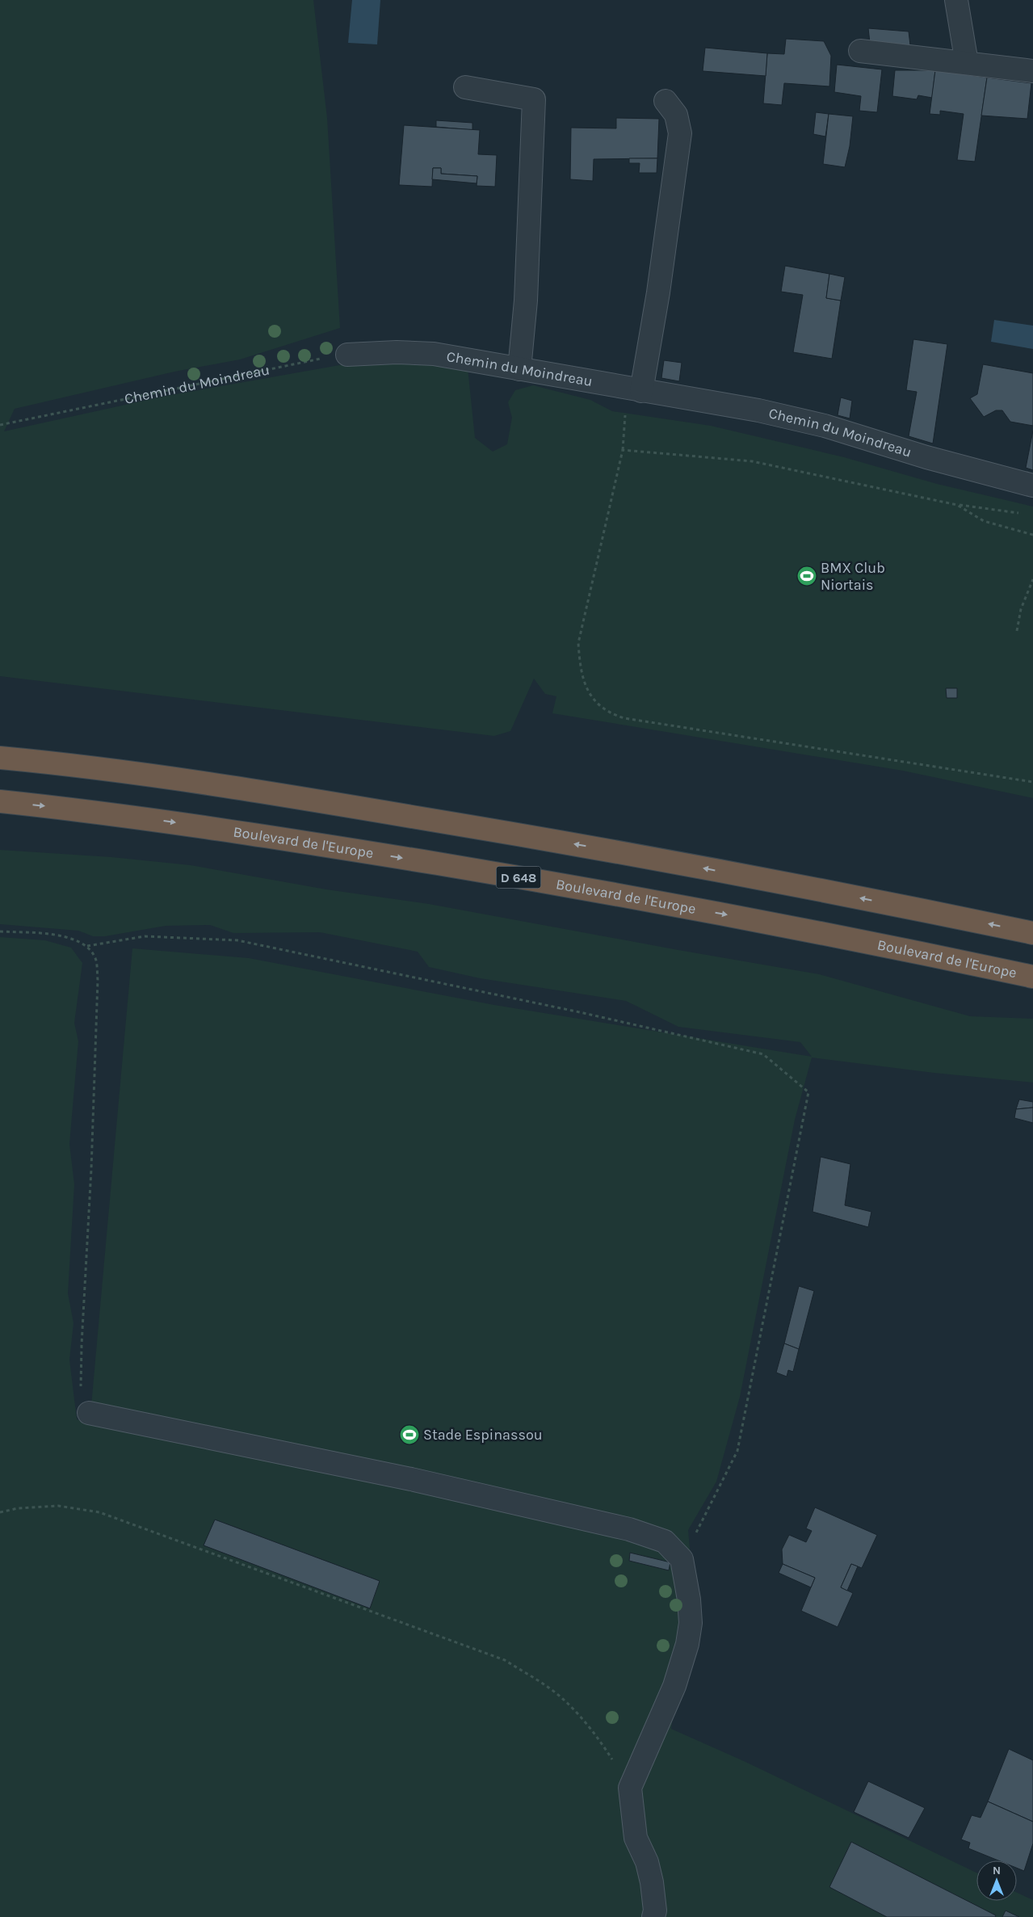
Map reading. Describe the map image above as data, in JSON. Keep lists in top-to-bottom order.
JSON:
{
  "streets": {
    "highway": ["Boulevard de l'Europe", "D 648"],
    "street": ["Chemin du Moindreau"]
  },
  "places": {
    "sports": ["BMX Club Niortais", "Stade Espinassou"]
  },
  "north": "top"
}
